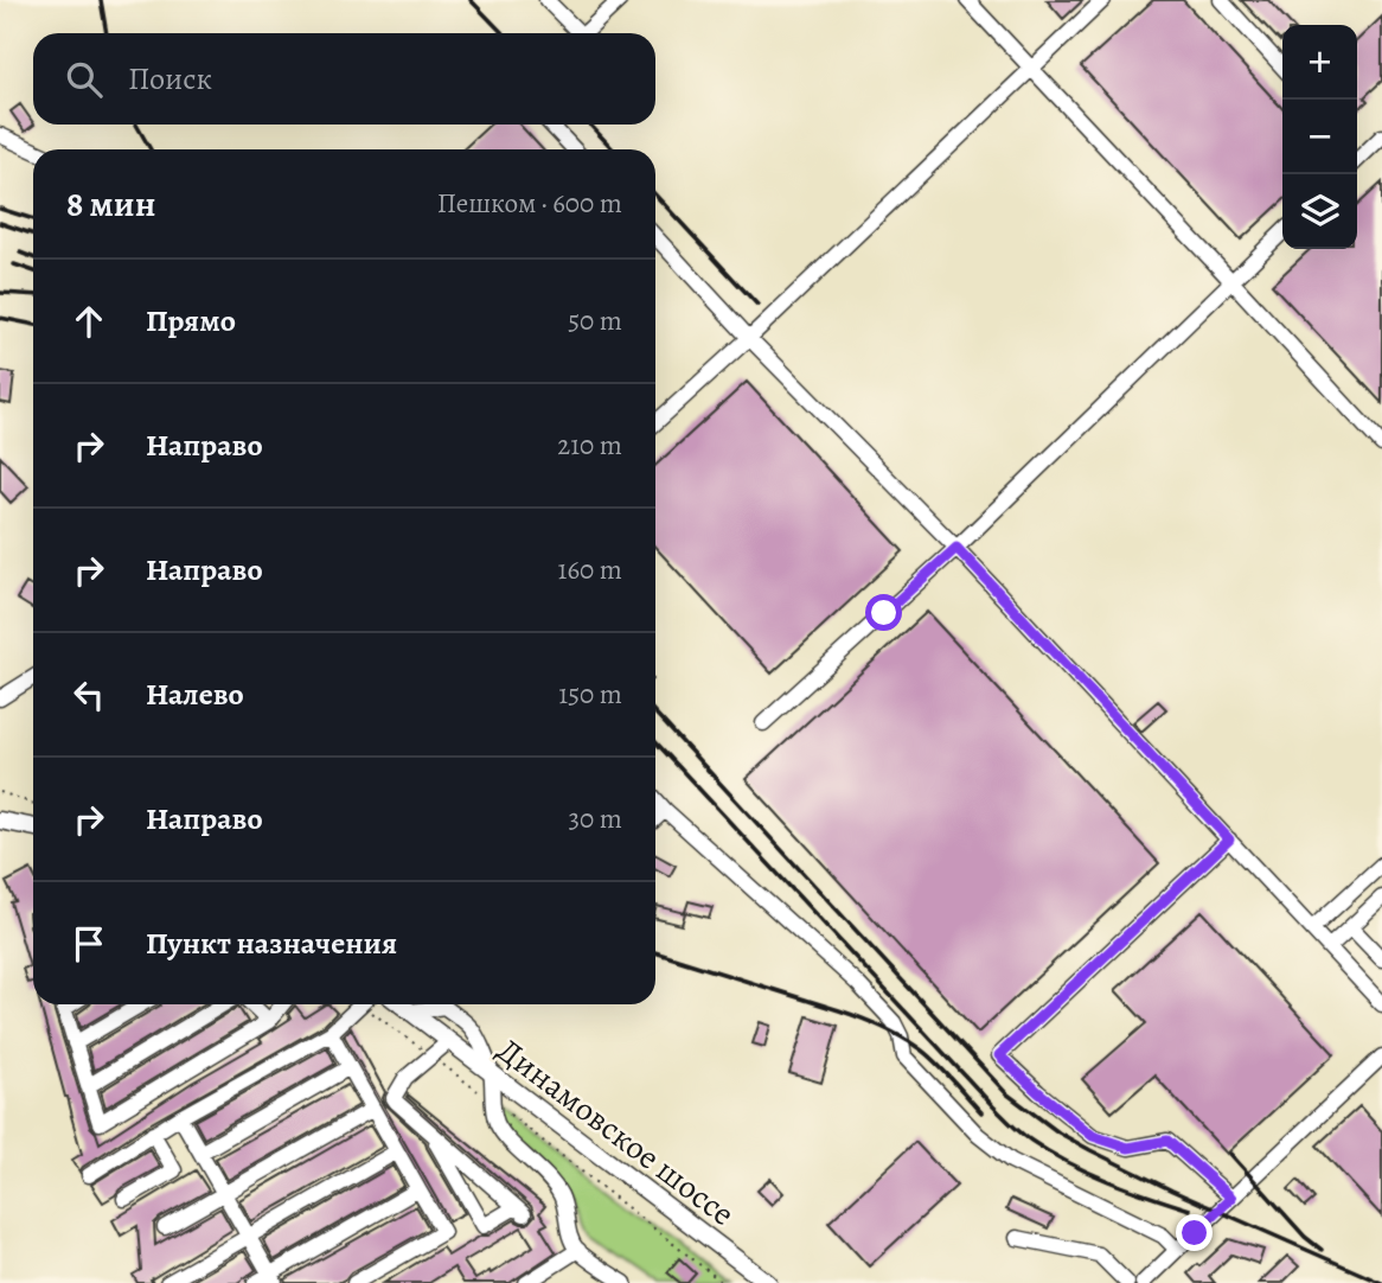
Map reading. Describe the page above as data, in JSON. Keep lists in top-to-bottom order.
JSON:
{
  "streets": {
    "main road": ["Динамовское шоссе"]
  },
  "page": {
    "map_buttons": ["+", "−"],
    "search": "Поиск",
    "heading": ["8 мин", "Пешком · 600 m"],
    "list": [
      ["Прямо", "50 m"],
      ["Направо", "210 m"],
      ["Направо", "160 m"],
      ["Налево", "150 m"],
      ["Направо", "30 m"],
      "Пункт назначения"
    ]
  }
}
